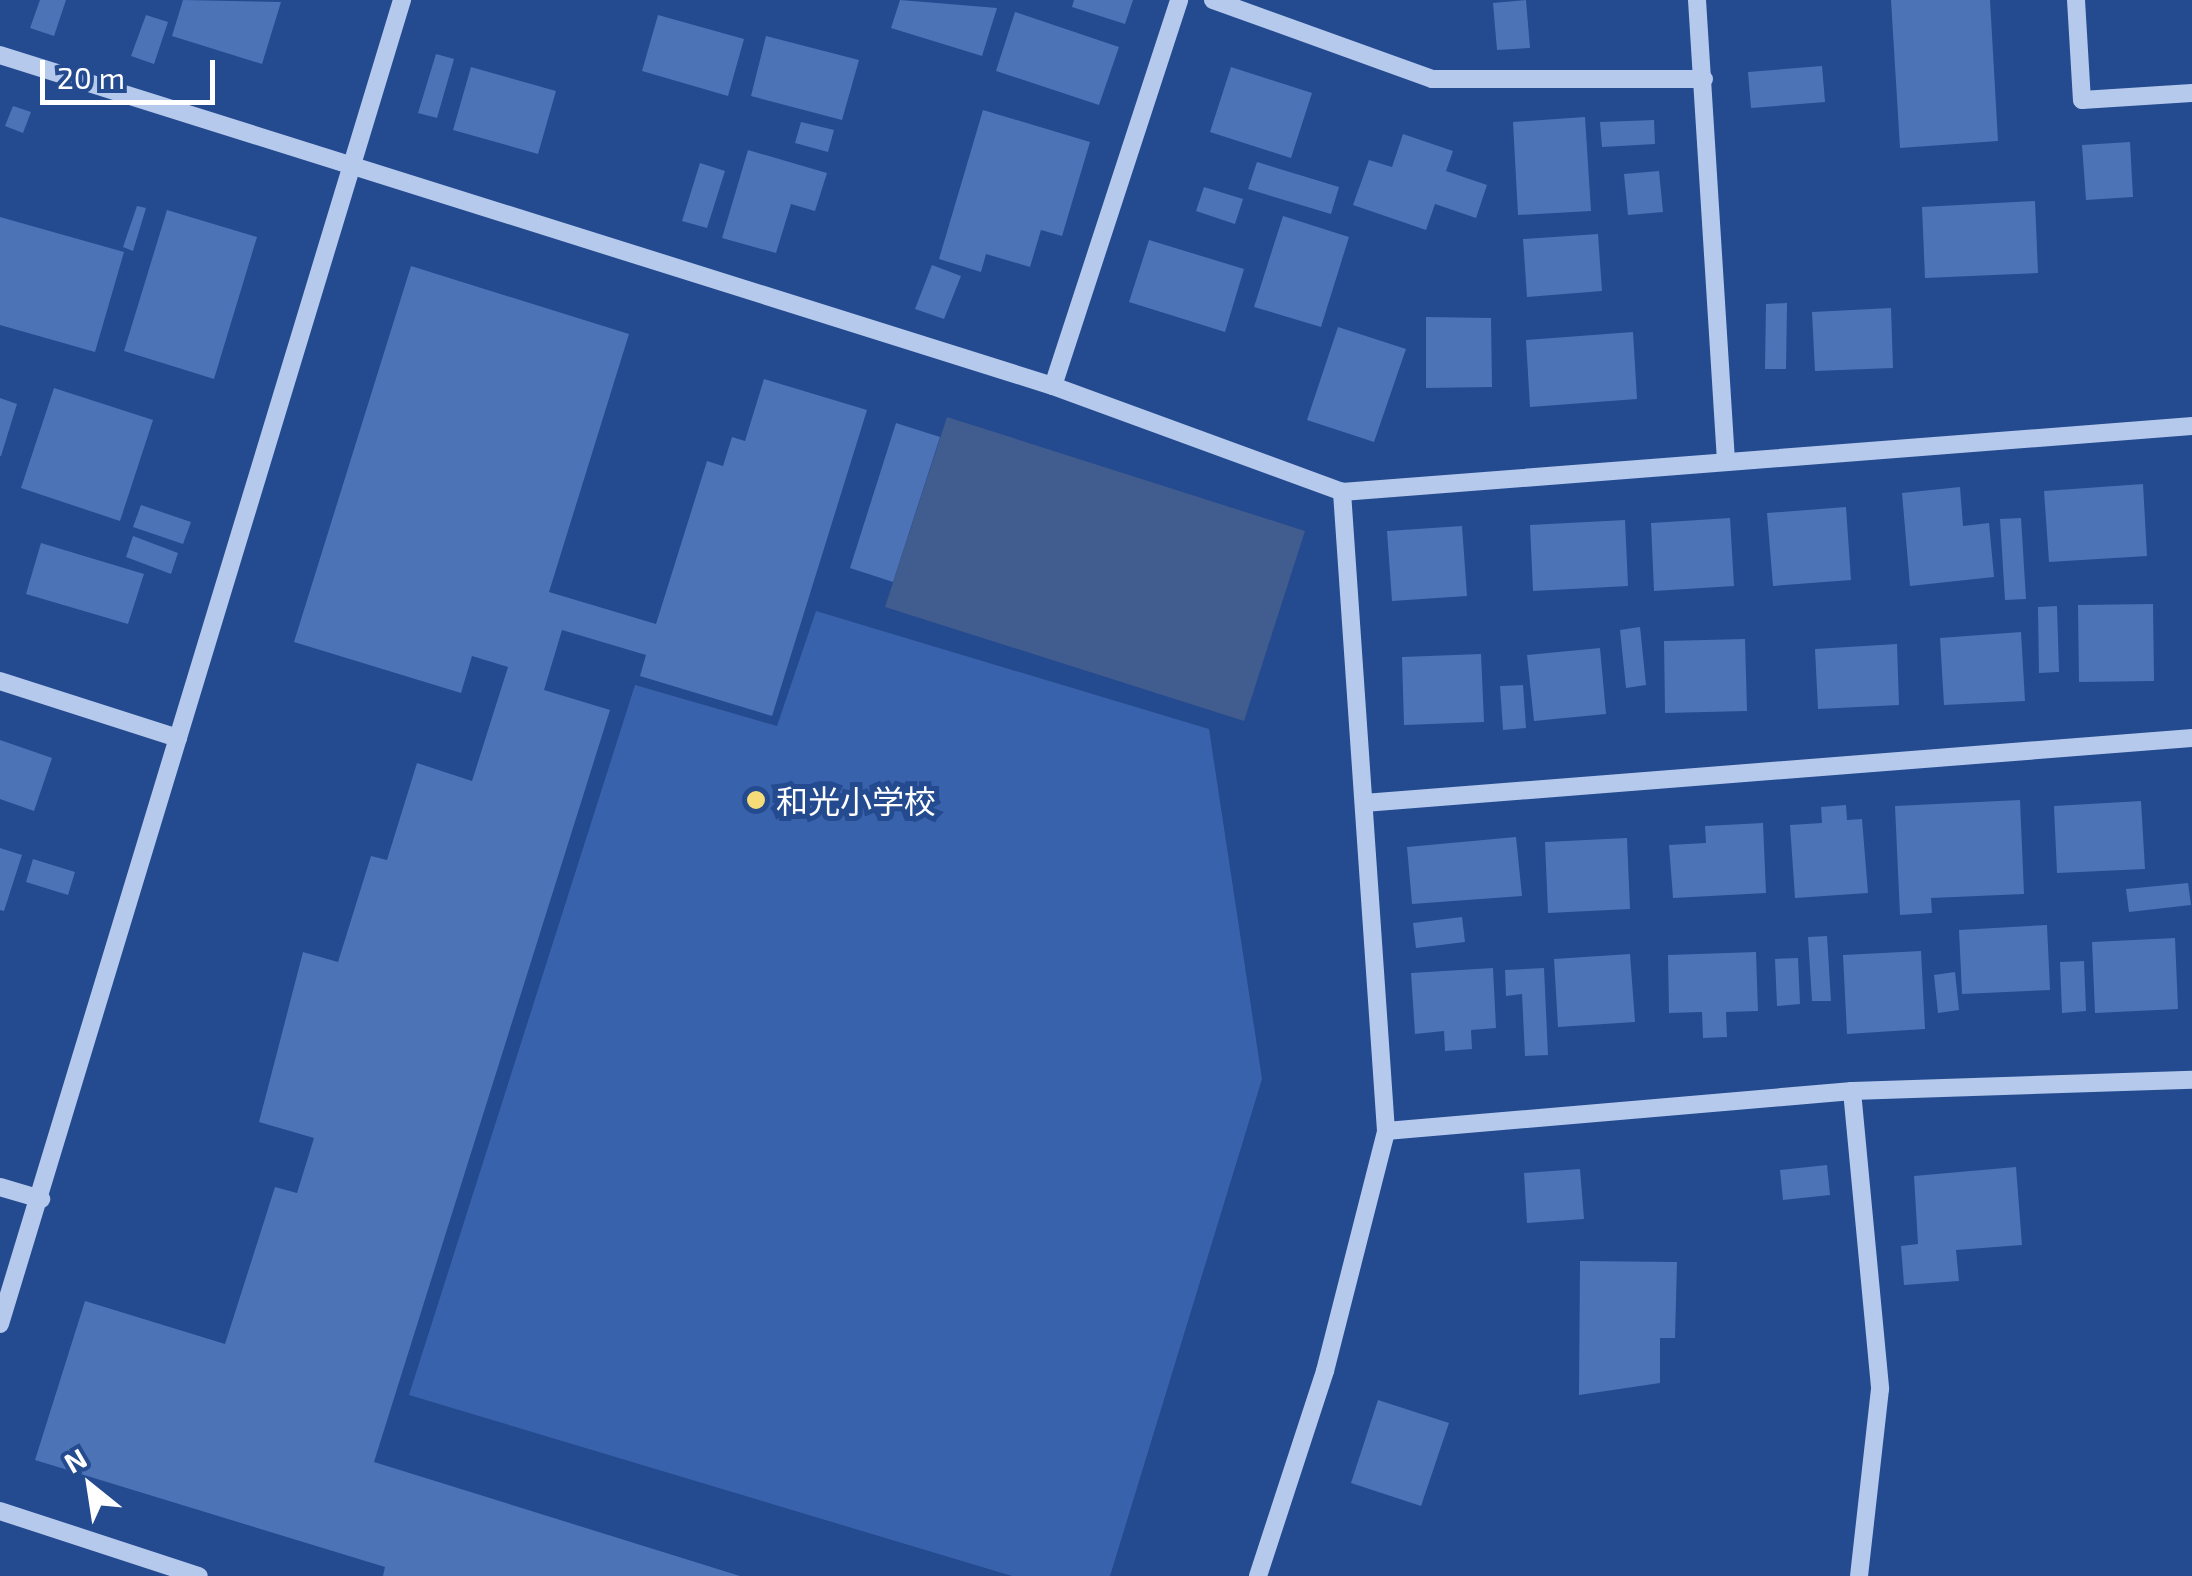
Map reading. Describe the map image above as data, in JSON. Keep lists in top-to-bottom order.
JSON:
{
  "places": ["和光小学校"],
  "scale_bar": "20 m",
  "north": "top left"
}
